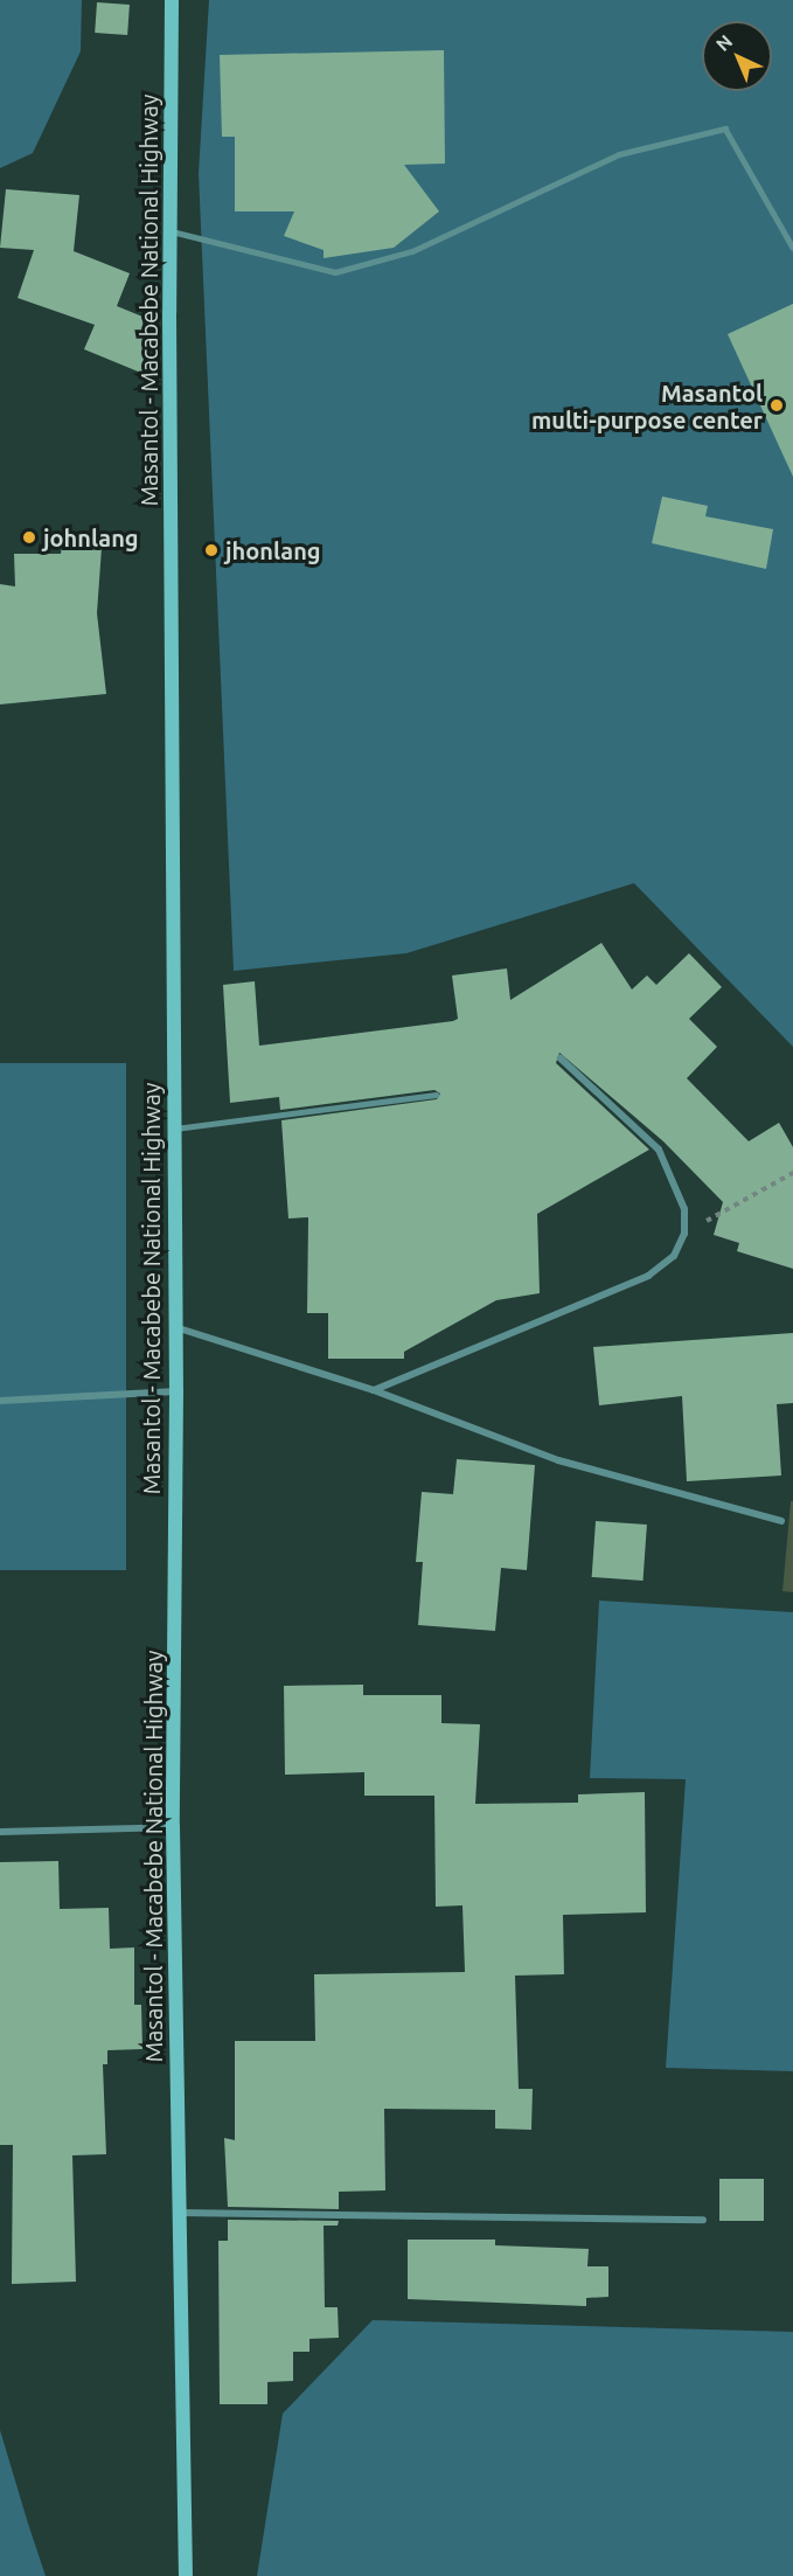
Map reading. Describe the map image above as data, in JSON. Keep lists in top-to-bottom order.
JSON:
{
  "streets": {
    "main road": ["Masantol - Macabebe National Highway"]
  },
  "places": ["Masantol multi-purpose center", "johnlang", "jhonlang"],
  "north": "top left"
}
